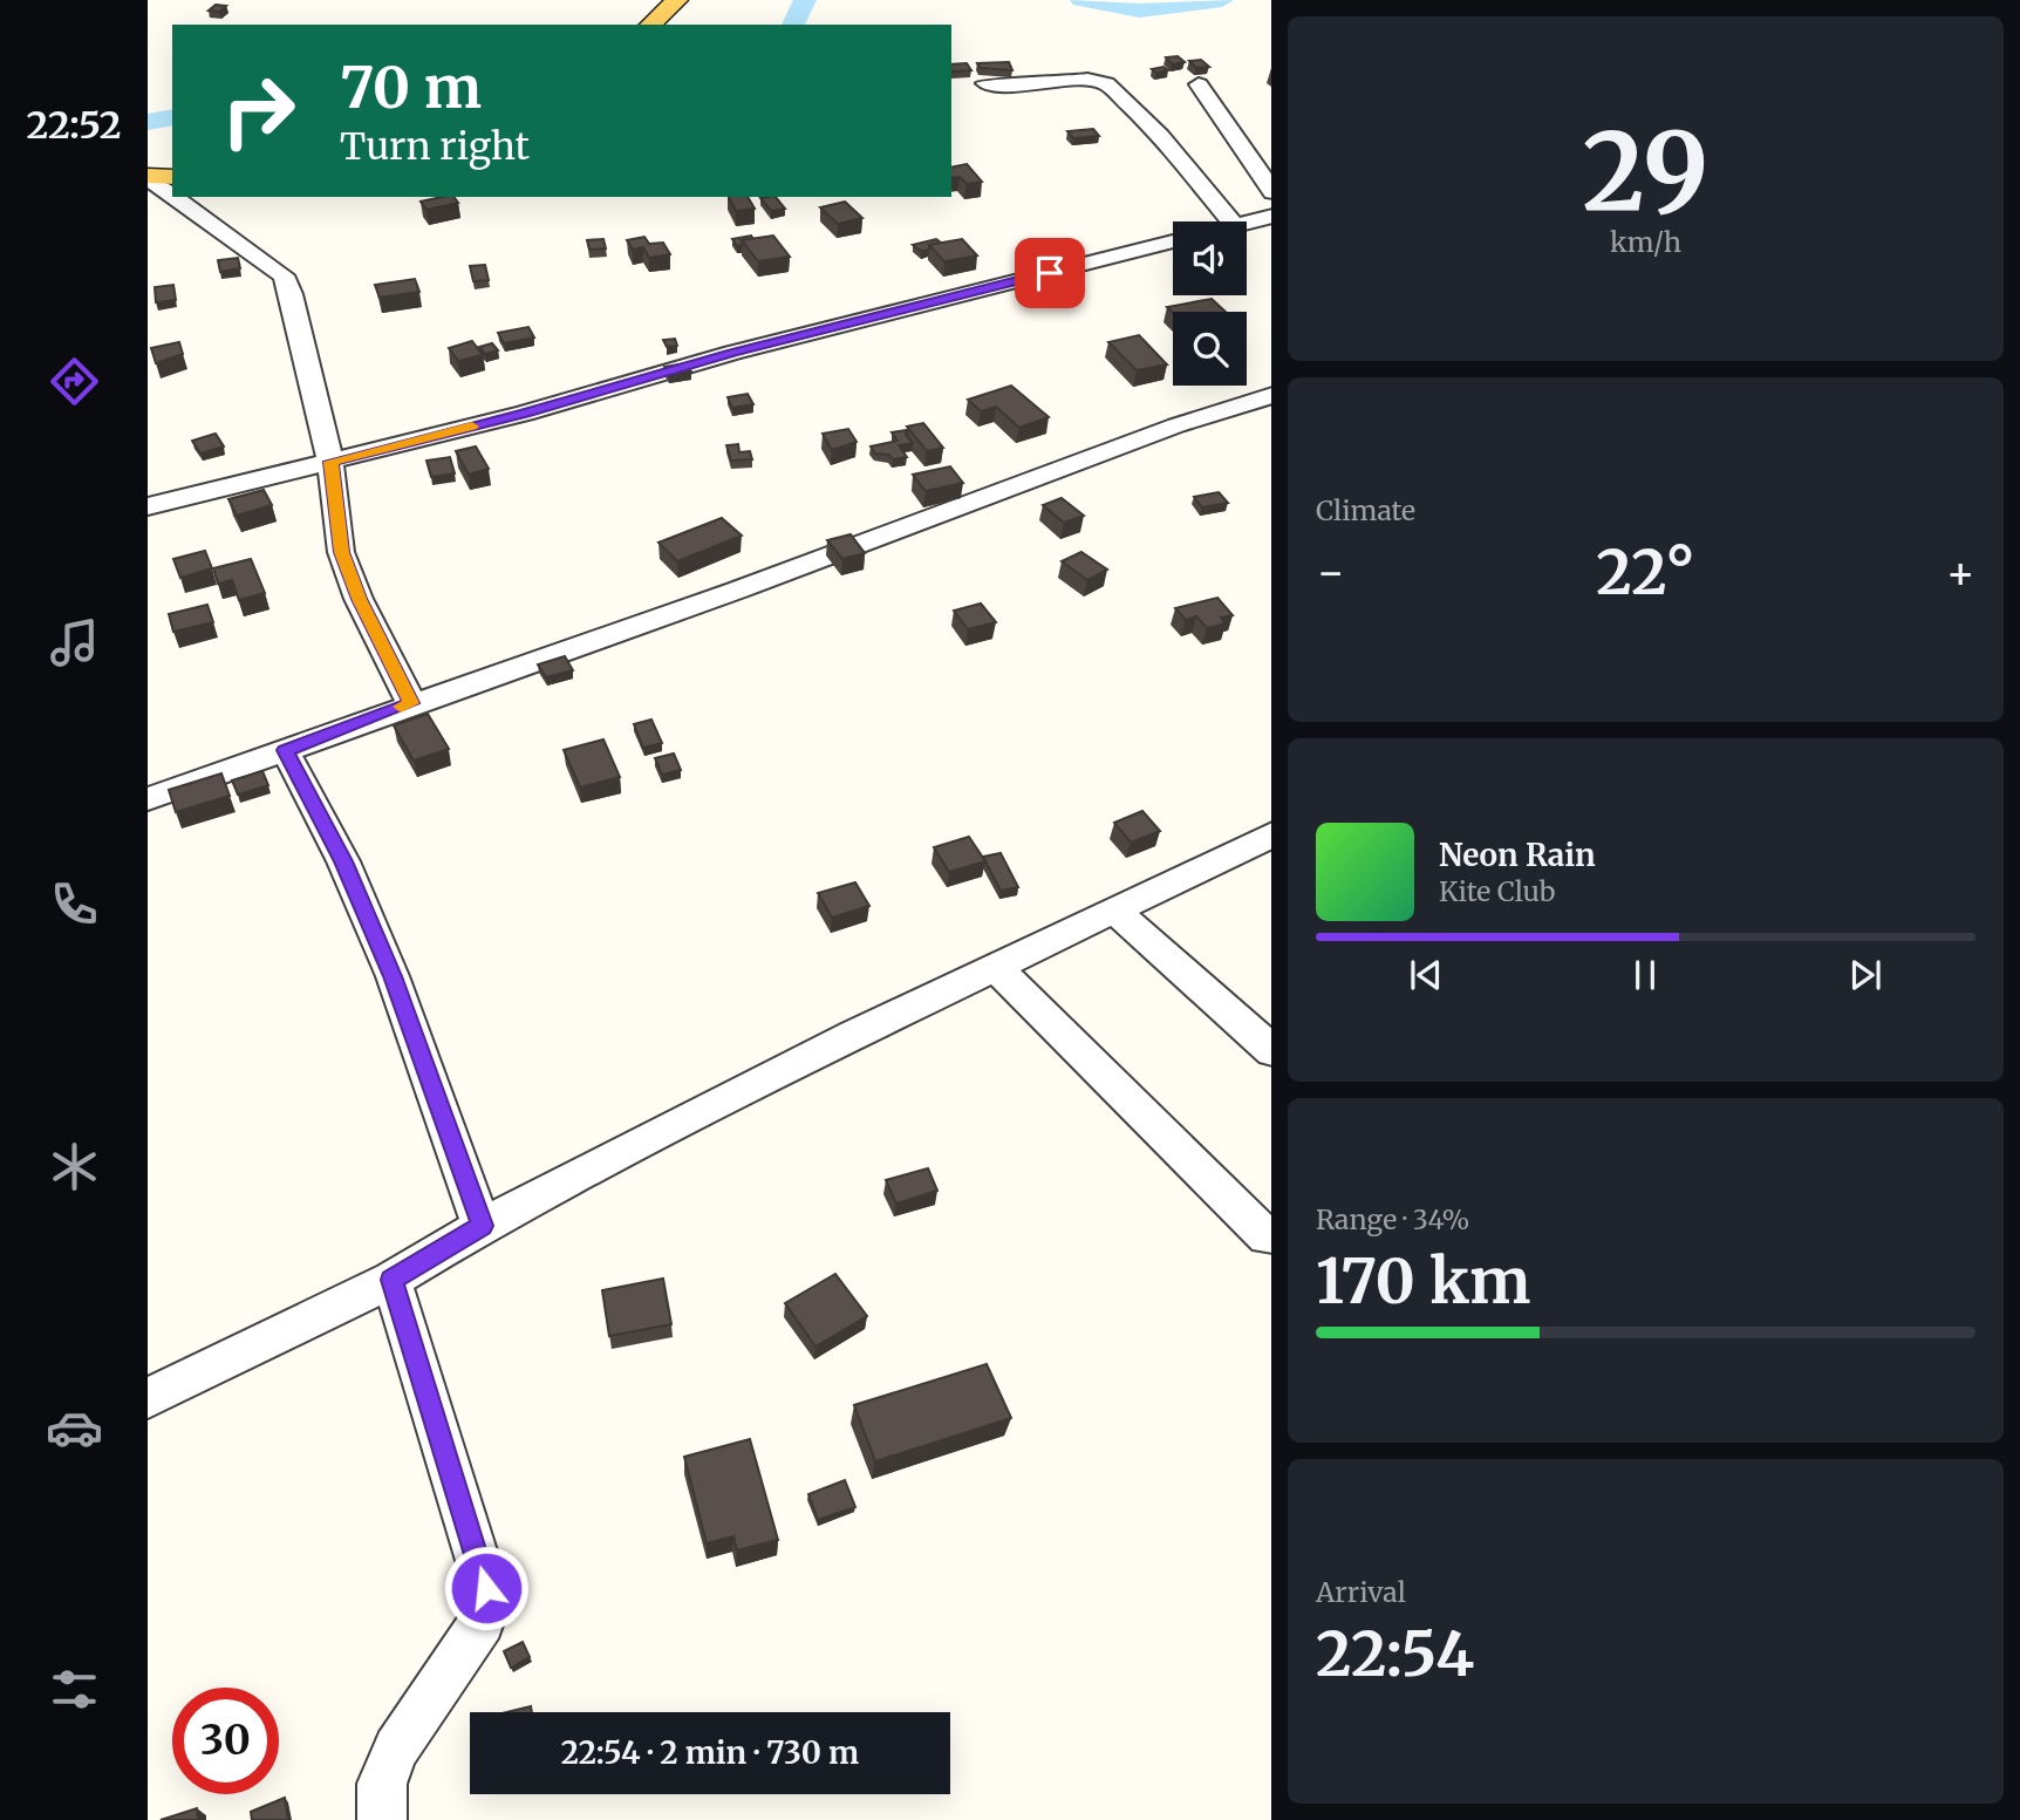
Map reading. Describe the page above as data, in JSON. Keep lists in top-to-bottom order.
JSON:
{
  "page": {
    "tabs": "22:52",
    "tile": [
      ["29", "km/h"],
      "Climate",
      ["Range · 34%", "170 km"],
      ["Arrival", "22:54"]
    ],
    "turn": ["70 m", "Turn right"],
    "heat": ["−", "22°", "+"],
    "song": ["Neon Rain", "Kite Club"],
    "limit": "30",
    "trip": "22:54 · 2 min · 730 m"
  }
}
